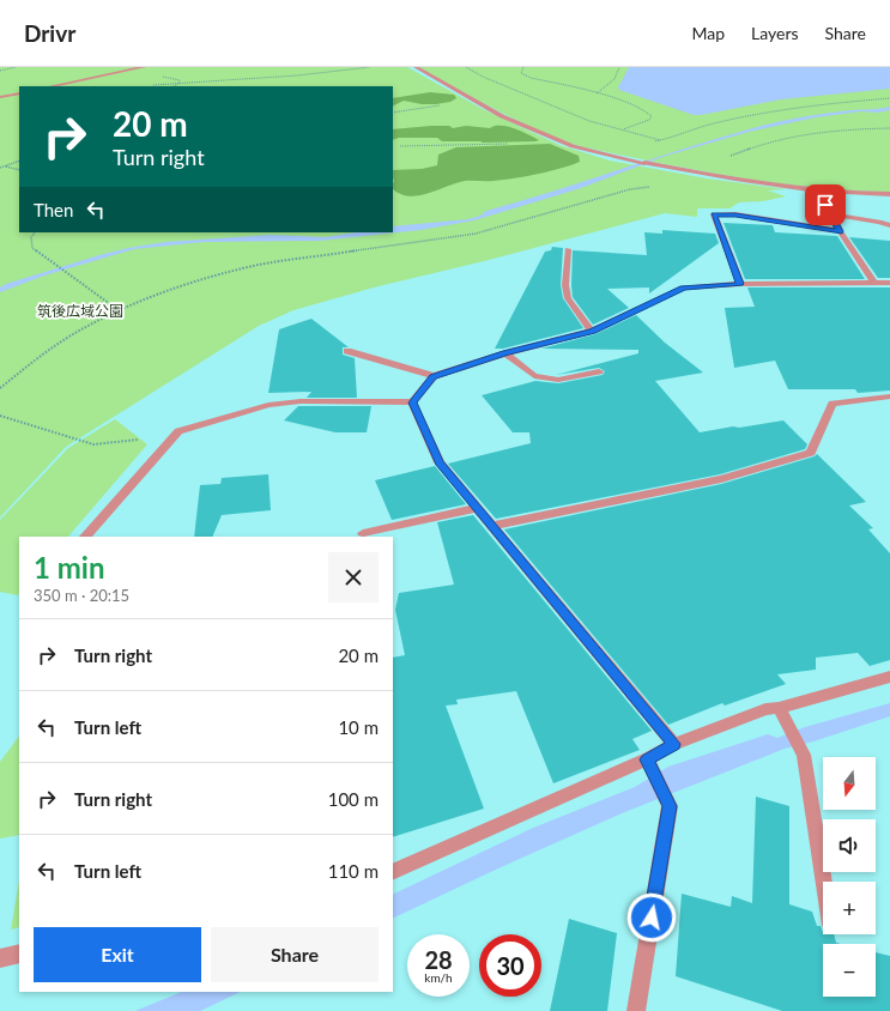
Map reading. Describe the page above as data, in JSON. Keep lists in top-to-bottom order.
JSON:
{
  "parks": ["筑後広域公園"],
  "north": "bottom",
  "page": {
    "header": "Drivr",
    "nav": ["Map", "Layers", "Share"],
    "turn": ["20 m", "Turn right"],
    "then": "Then",
    "heading": ["1 min", "350 m · 20:15"],
    "list": [
      {
        "name": "Turn right",
        "value": "20 m"
      },
      {
        "name": "Turn left",
        "value": "10 m"
      },
      {
        "name": "Turn right",
        "value": "100 m"
      },
      {
        "name": "Turn left",
        "value": "110 m"
      }
    ],
    "map_buttons": ["+", "−"],
    "buttons": ["Exit", "Share"],
    "speed": "28 km/h",
    "limit": "30"
  }
}
